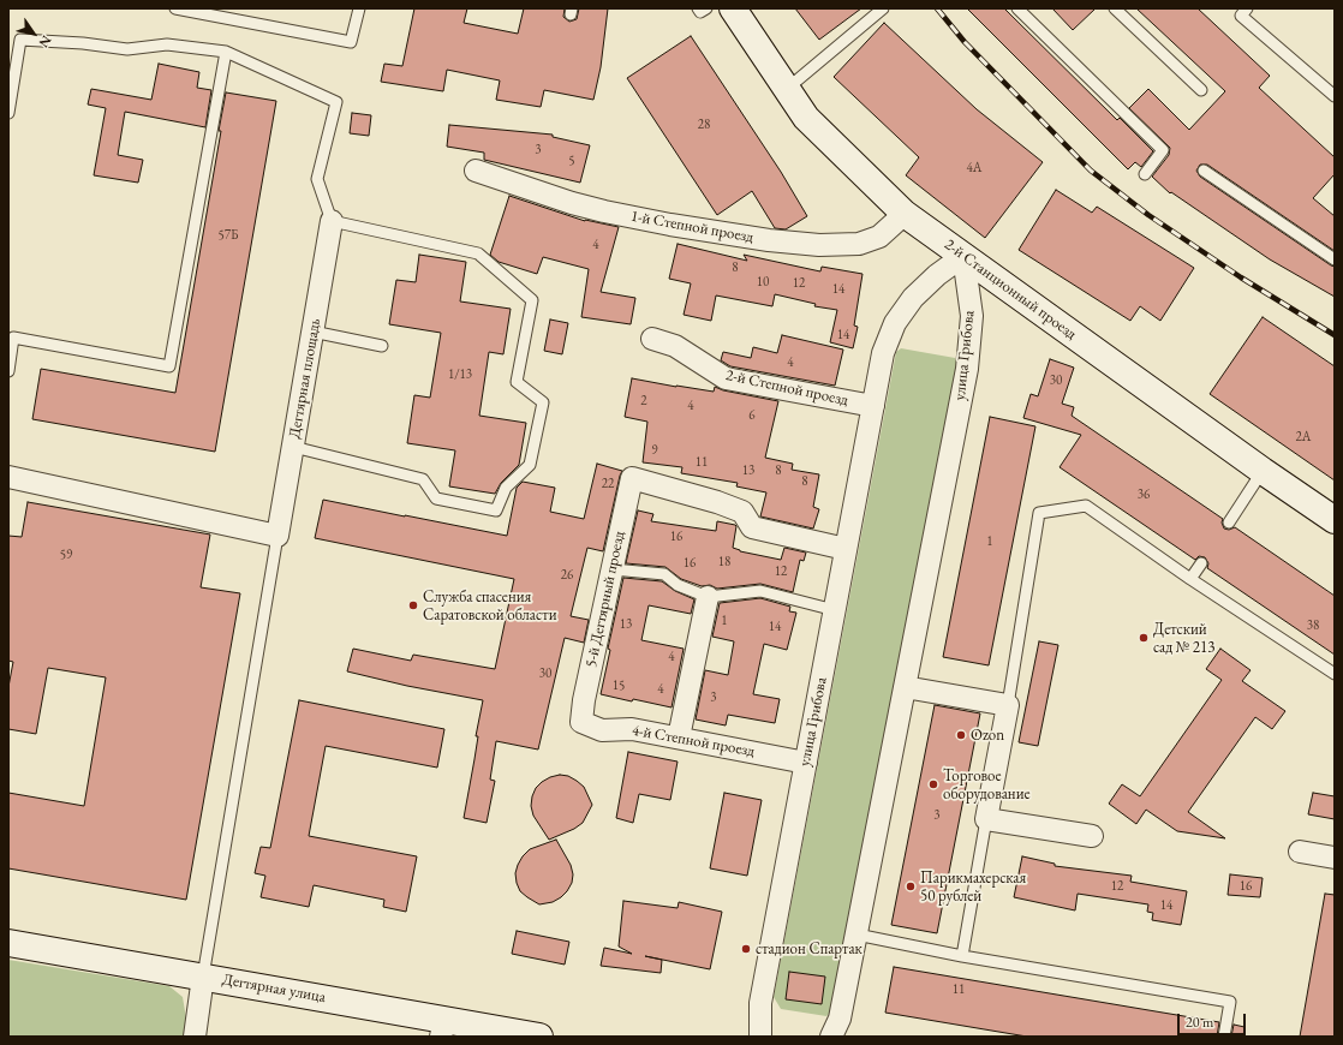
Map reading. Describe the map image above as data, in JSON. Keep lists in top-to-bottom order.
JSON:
{
  "streets": {
    "main road": ["2-й Станционный проезд", "Дегтярная улица"],
    "street": [
      "1-й Степной проезд",
      "улица Грибова",
      "Дегтярная площадь",
      "2-й Степной проезд",
      "5-й Дегтярный проезд",
      "4-й Степной проезд"
    ]
  },
  "crossings": [
    ["1-й Степной проезд", "2-й Станционный проезд"],
    ["2-й Станционный проезд", "улица Грибова"],
    ["улица Грибова", "2-й Степной проезд"],
    ["улица Грибова", "5-й Дегтярный проезд"],
    ["улица Грибова", "4-й Степной проезд"],
    ["5-й Дегтярный проезд", "4-й Степной проезд"]
  ],
  "places": [
    "Служба спасения Саратовской области",
    "Детский сад № 213",
    "Ozon",
    "Торговое оборудование",
    "Парикмахерская 50 рублей",
    "стадион Спартак"
  ],
  "house_numbers": [
    "28",
    "3",
    "5",
    "4А",
    "57Б",
    "4",
    "8",
    "10",
    "12",
    "14",
    "14",
    "4",
    "1/13",
    "30",
    "2",
    "4",
    "6",
    "2А",
    "9",
    "11",
    "13",
    "8",
    "8",
    "22",
    "36",
    "16",
    "1",
    "59",
    "18",
    "16",
    "12",
    "26",
    "1",
    "13",
    "38",
    "14",
    "4",
    "30",
    "15",
    "4",
    "3",
    "3",
    "12",
    "16",
    "14",
    "11"
  ],
  "scale_bar": "20 m",
  "north": "bottom right"
}
